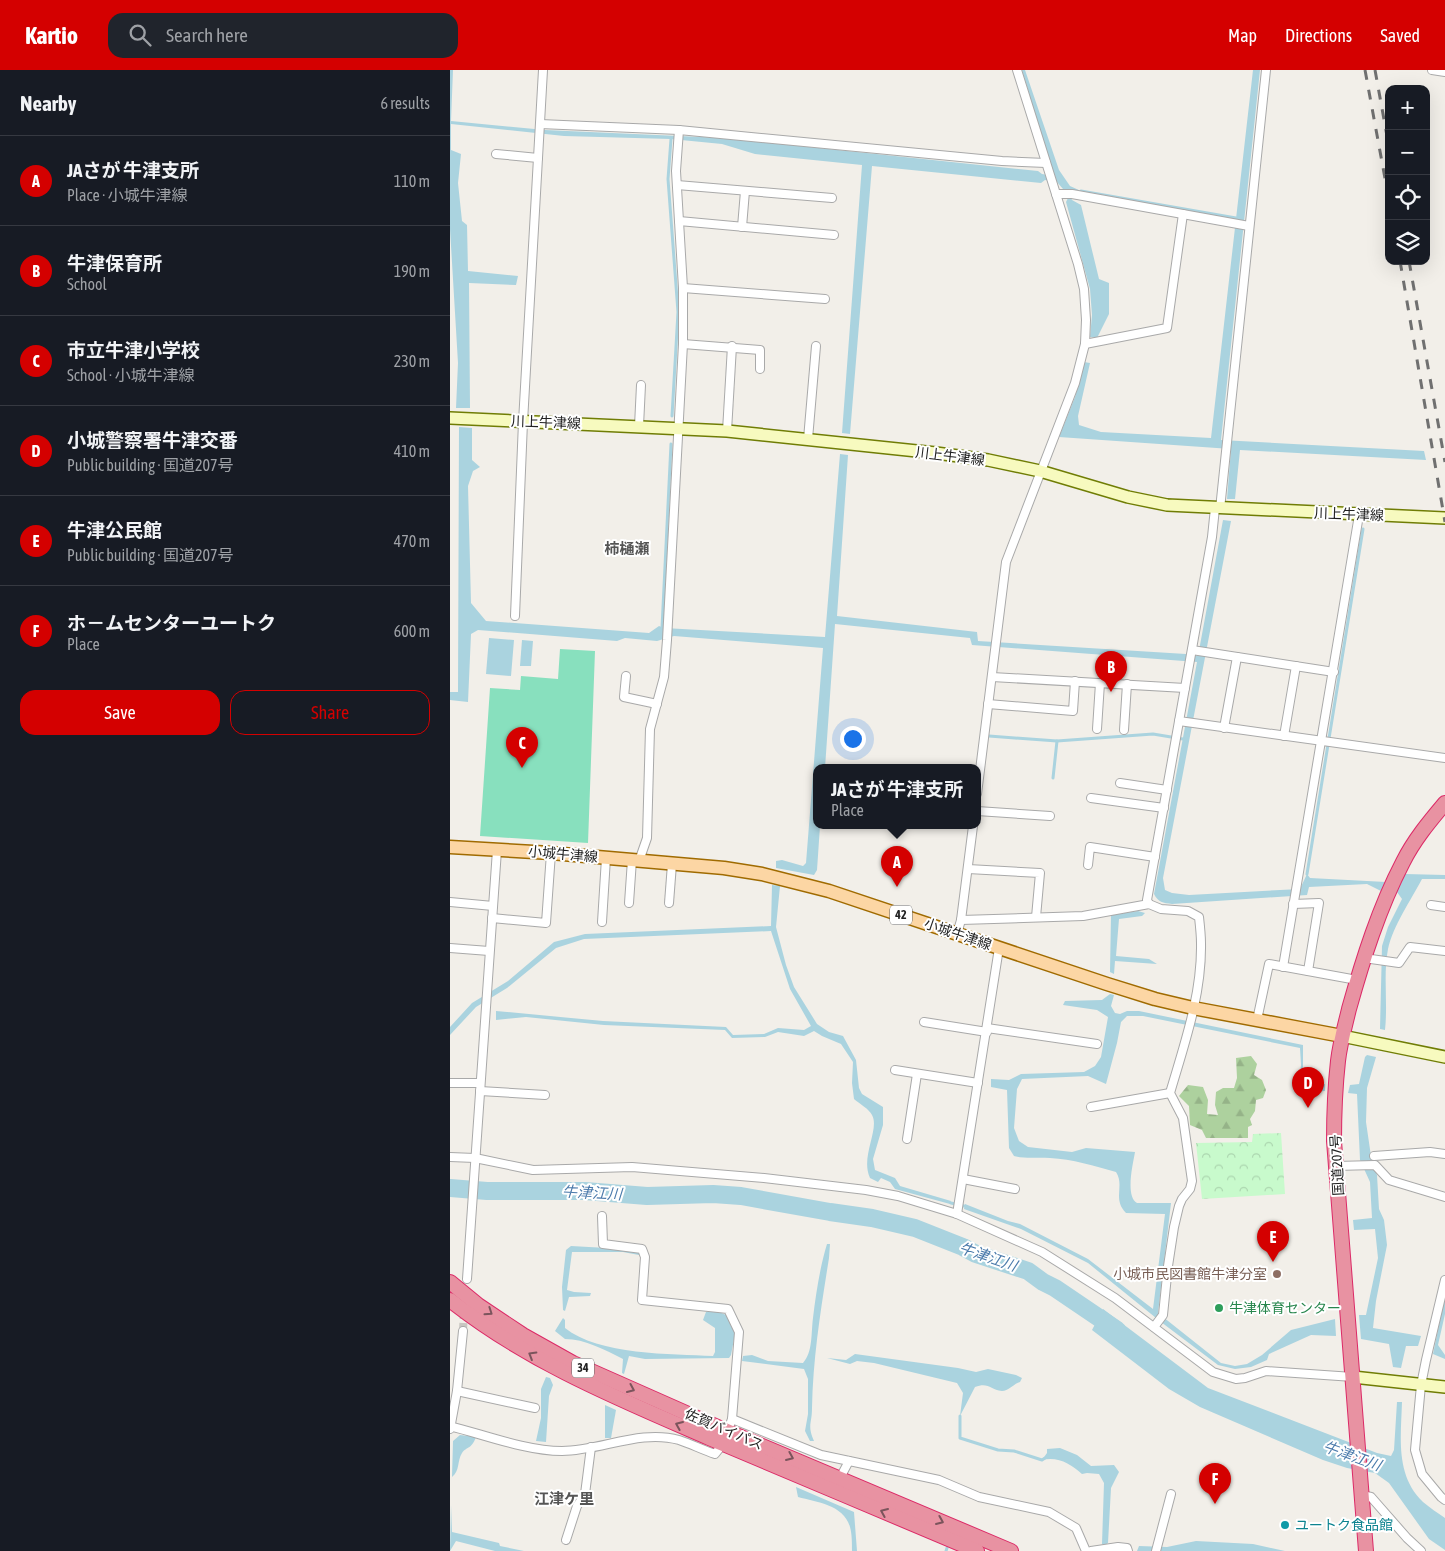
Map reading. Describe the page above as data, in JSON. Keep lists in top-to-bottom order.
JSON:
{
  "streets": {
    "highway": ["国道207号", "34", "佐賀バイパス"],
    "main road": ["川上牛津線", "小城牛津線", "42"]
  },
  "crossings": [
    ["小城牛津線", "国道207号"]
  ],
  "districts": ["柿樋瀬", "江津ケ里"],
  "water": ["牛津江川"],
  "places": ["小城市民図書館牛津分室", "牛津体育センター", "ユートク食品館"],
  "page": {
    "header": "Kartio",
    "search": "Search here",
    "nav": ["Map", "Directions", "Saved"],
    "heading": ["Nearby", "6 results"],
    "map_buttons": ["+", "−"],
    "list": [
      {
        "mark": "A",
        "name": "JAさが 牛津支所",
        "note": "Place · 小城牛津線",
        "value": "110 m"
      },
      {
        "mark": "B",
        "name": "牛津保育所",
        "note": "School",
        "value": "190 m"
      },
      {
        "mark": "C",
        "name": "市立牛津小学校",
        "note": "School · 小城牛津線",
        "value": "230 m"
      },
      {
        "mark": "D",
        "name": "小城警察署牛津交番",
        "note": "Public building · 国道207号",
        "value": "410 m"
      },
      {
        "mark": "E",
        "name": "牛津公民館",
        "note": "Public building · 国道207号",
        "value": "470 m"
      },
      {
        "mark": "F",
        "name": "ホ－ムセンターユートク",
        "note": "Place",
        "value": "600 m"
      }
    ],
    "pins": [
      "B",
      "C",
      "A",
      "D",
      "E",
      "F"
    ],
    "buttons": ["Save", "Share"],
    "popup": ["JAさが 牛津支所", "Place"]
  }
}
